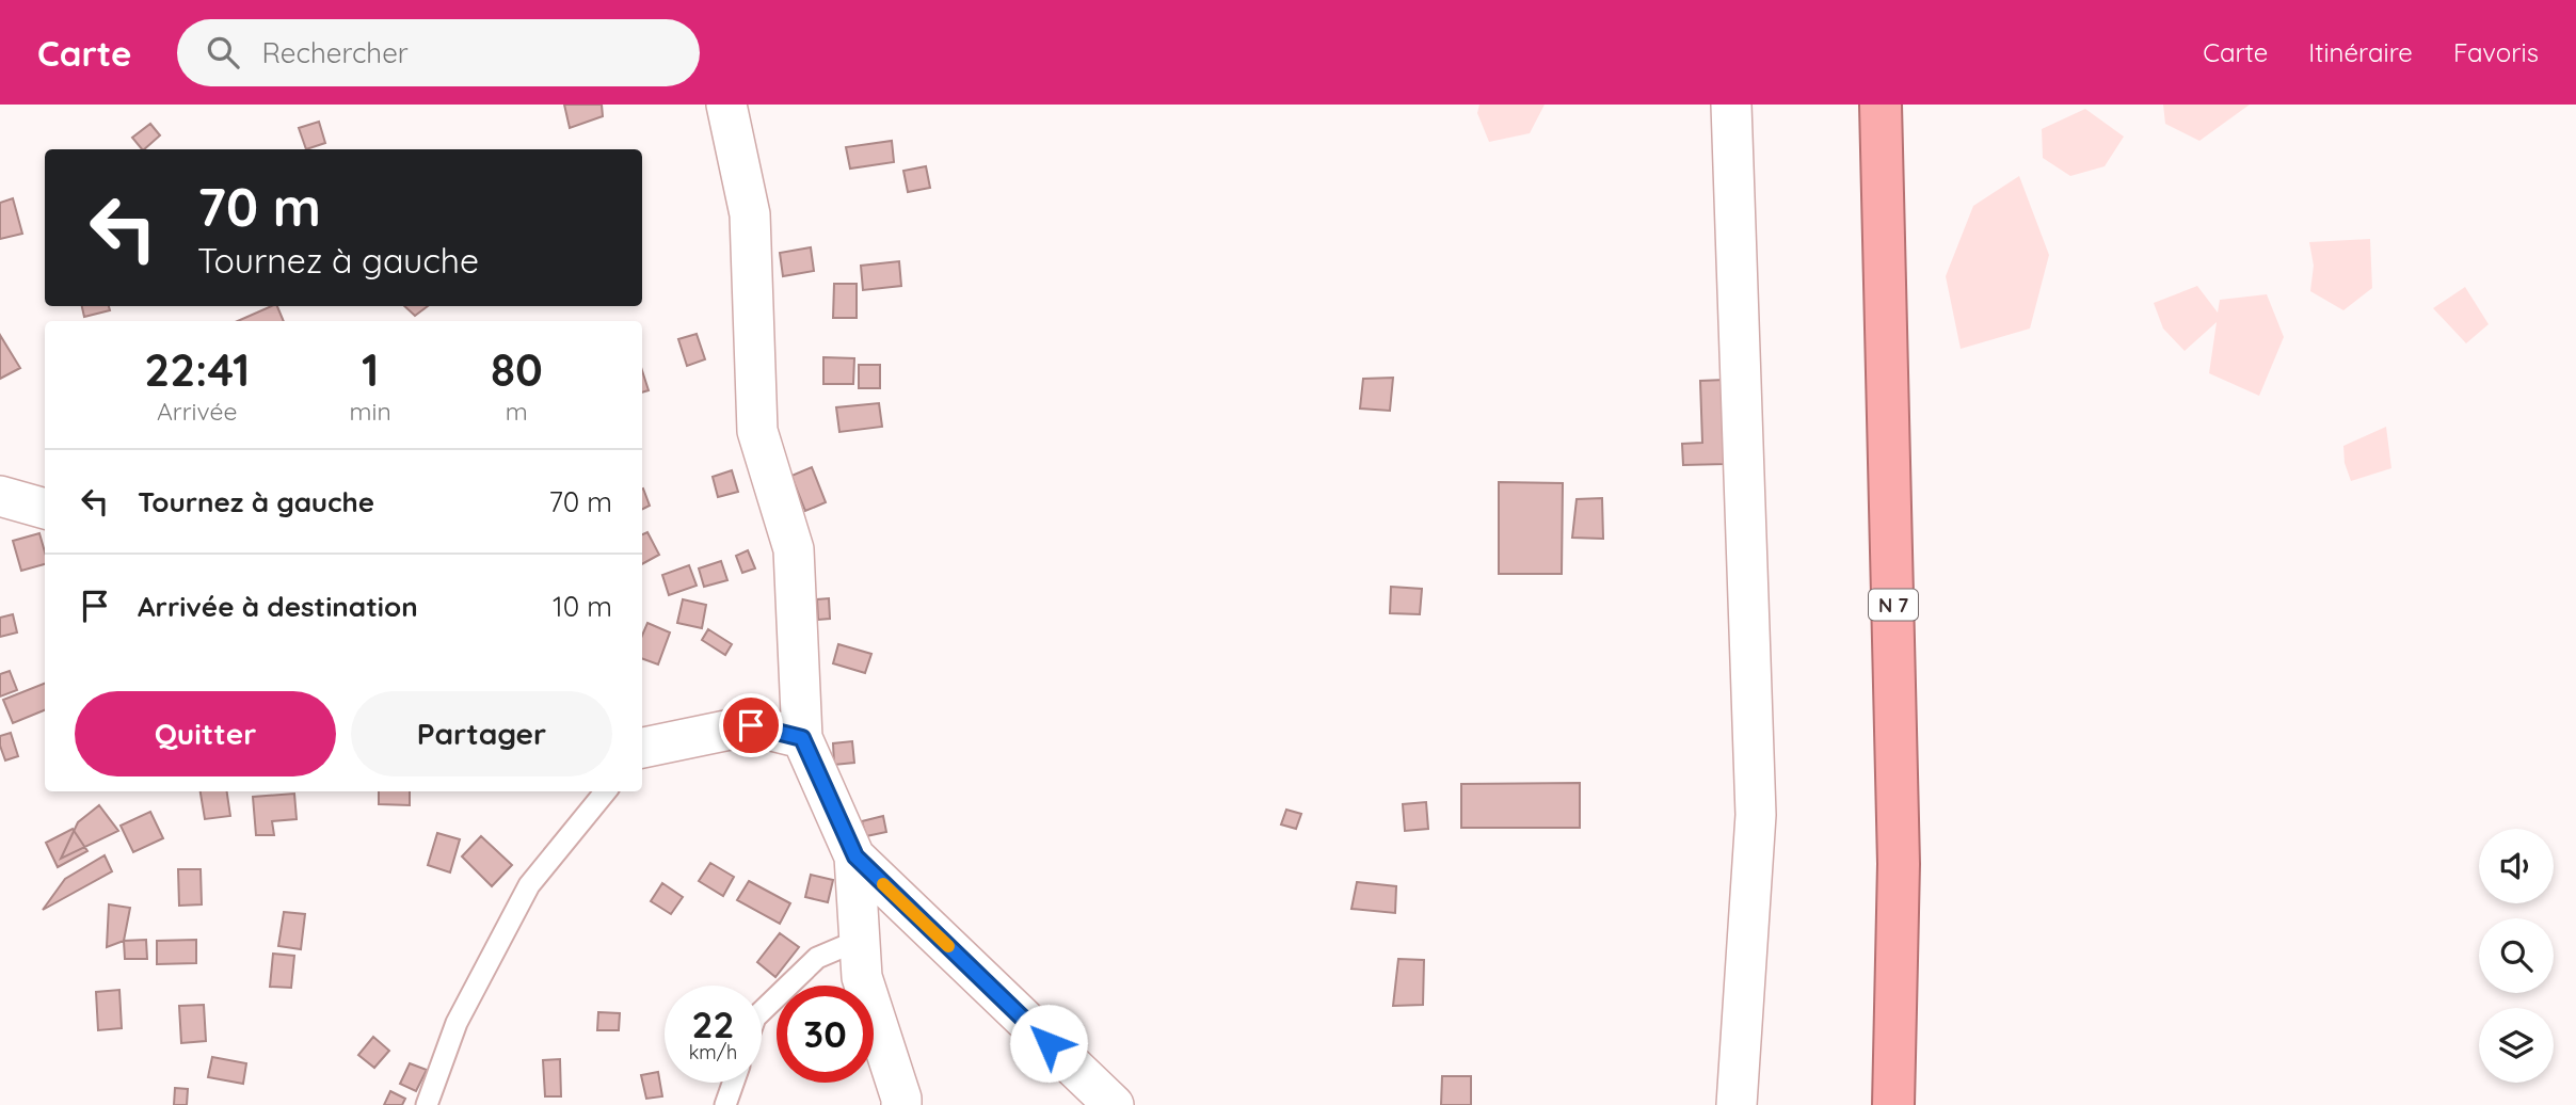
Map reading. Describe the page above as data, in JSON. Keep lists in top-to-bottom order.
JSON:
{
  "streets": {
    "highway": ["N 7"]
  },
  "page": {
    "header": "Carte",
    "search": "Rechercher",
    "nav": ["Carte", "Itinéraire", "Favoris"],
    "turn": ["70 m", "Tournez à gauche"],
    "eta": [
      "22:41",
      "Arrivée",
      "1",
      "min",
      "80",
      "m"
    ],
    "list": [
      {
        "name": "Tournez à gauche",
        "value": "70 m"
      },
      {
        "name": "Arrivée à destination",
        "value": "10 m"
      }
    ],
    "buttons": ["Quitter", "Partager"],
    "speed": "22 km/h",
    "limit": "30"
  }
}
